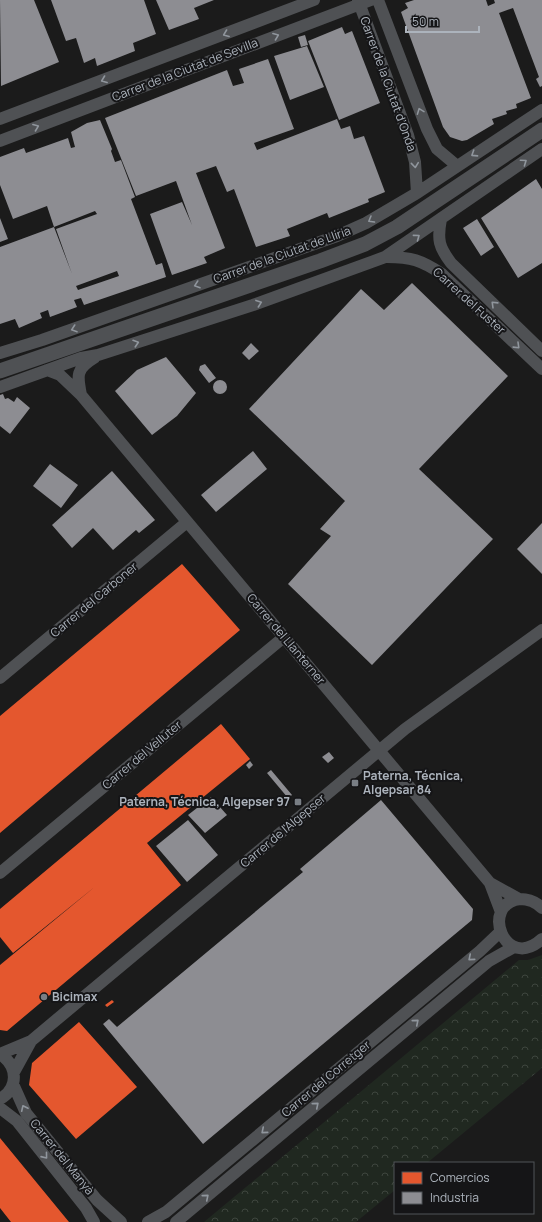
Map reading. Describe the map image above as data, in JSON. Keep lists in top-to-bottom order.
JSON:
{
  "streets": {
    "street": [
      "Carrer de la Ciutat de Sevilla",
      "Carrer de la Ciutat d’Onda",
      "Carrer de la Ciutat de Llíria",
      "Carrer del Fuster",
      "Carrer del Carboner",
      "Carrer del Llanterner",
      "Carrer del Velluter",
      "Carrer de l'Algepser",
      "Carrer del Corretger",
      "Carrer del Manyà"
    ]
  },
  "crossings": [
    ["Carrer de la Ciutat de Sevilla", "Carrer de la Ciutat d’Onda"],
    ["Carrer de la Ciutat d’Onda", "Carrer de la Ciutat de Llíria"],
    ["Carrer del Carboner", "Carrer del Llanterner"],
    ["Carrer del Llanterner", "Carrer del Velluter"],
    ["Carrer del Llanterner", "Carrer de l'Algepser"]
  ],
  "places": {
    "transit": ["Paterna, Técnica, Algepsar 84", "Paterna, Técnica, Algepser 97"],
    "other": ["Bicimax"]
  },
  "legend": ["Comercios", "Industria"],
  "scale_bar": "50 m"
}
